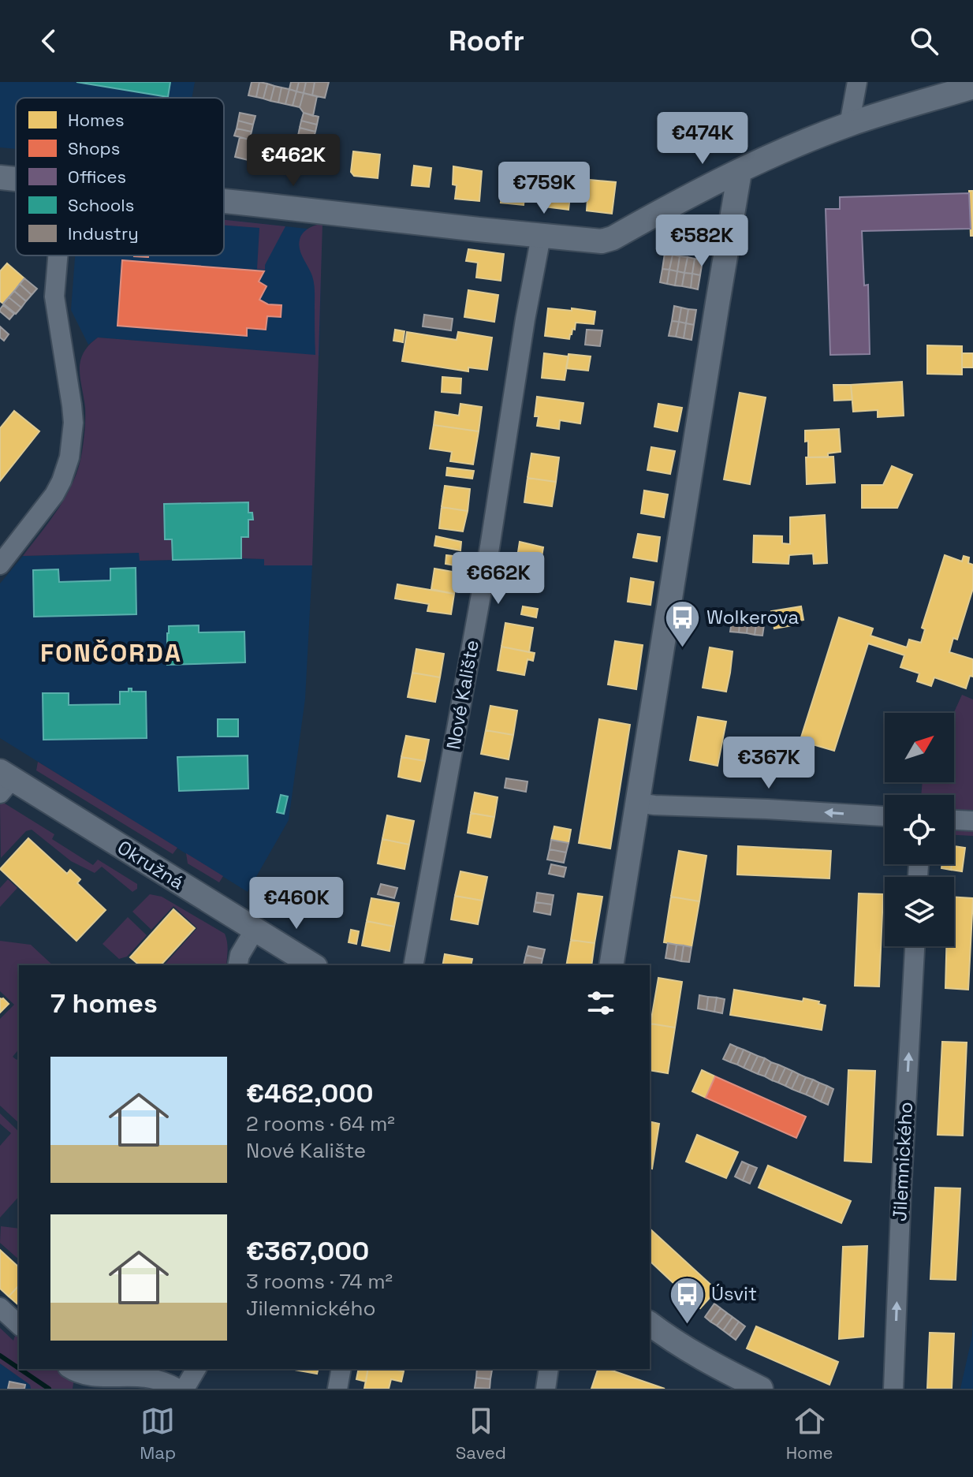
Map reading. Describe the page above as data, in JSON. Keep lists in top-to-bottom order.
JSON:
{
  "streets": {
    "street": ["Nové Kalište", "Okružná", "Jilemnického"]
  },
  "one_way": ["Jilemnického"],
  "districts": ["FONČORDA"],
  "places": {
    "bus stop": ["Wolkerova", "Úsvit"]
  },
  "legend": [
    "Homes",
    "Shops",
    "Offices",
    "Schools",
    "Industry"
  ],
  "north": "top right",
  "page": {
    "header": "Roofr",
    "price": [
      "€474K",
      "€462K",
      "€759K",
      "€582K",
      "€662K",
      "€367K",
      "€460K"
    ],
    "heading": "7 homes",
    "list": [
      {
        "name": "€462,000",
        "note": "2 rooms · 64 m² · Nové Kalište"
      },
      {
        "name": "€367,000",
        "note": "3 rooms · 74 m² · Jilemnického"
      }
    ],
    "tabs": ["Map", "Saved", "Home"]
  }
}
